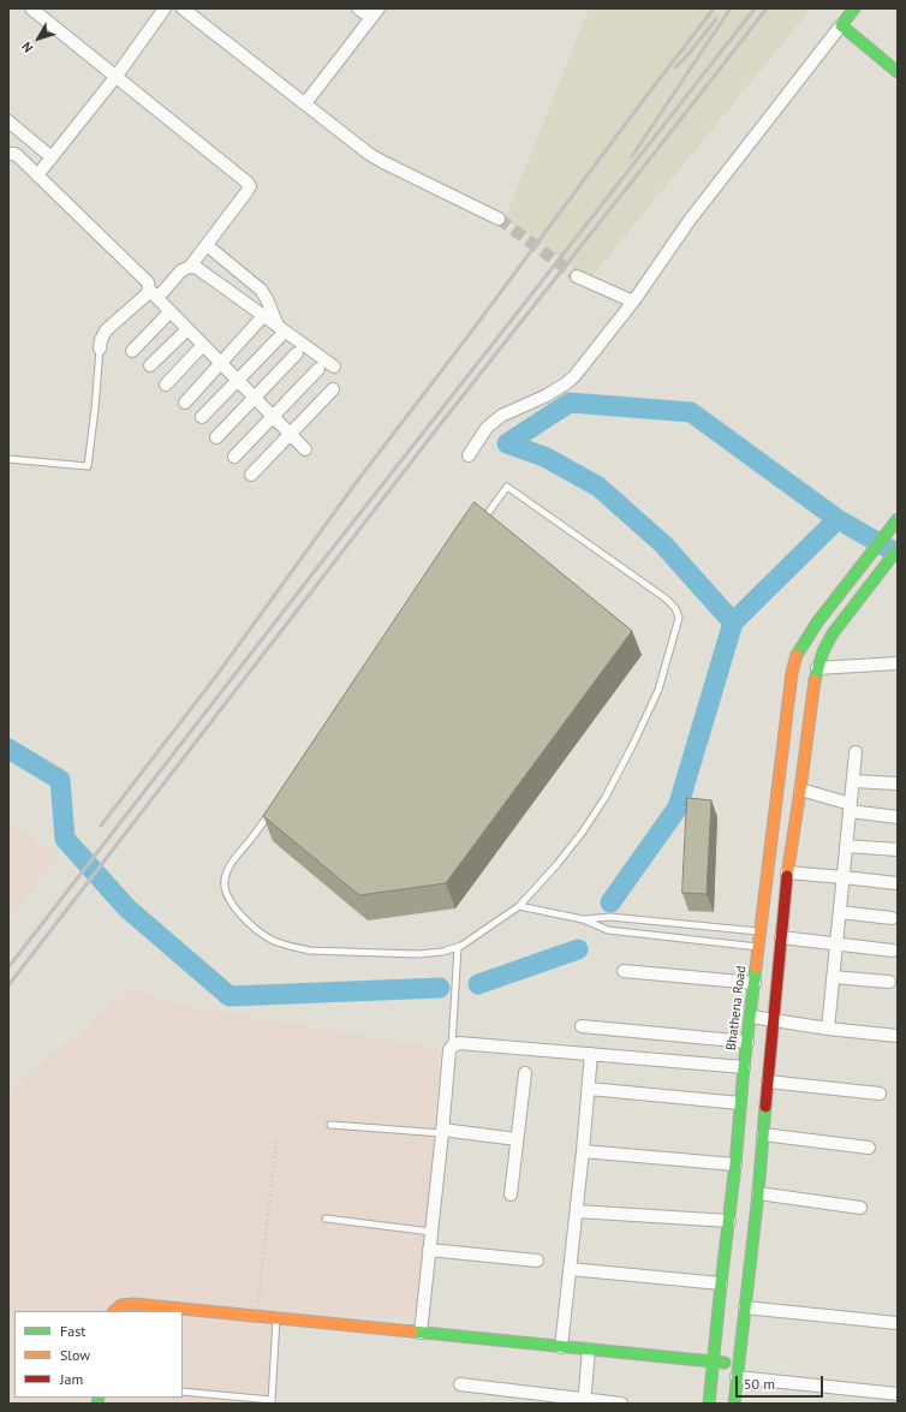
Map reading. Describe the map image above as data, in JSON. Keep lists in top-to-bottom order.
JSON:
{
  "streets": {
    "street": ["Bhathena Road"]
  },
  "legend": ["Fast", "Slow", "Jam"],
  "scale_bar": "50 m",
  "north": "bottom left"
}
